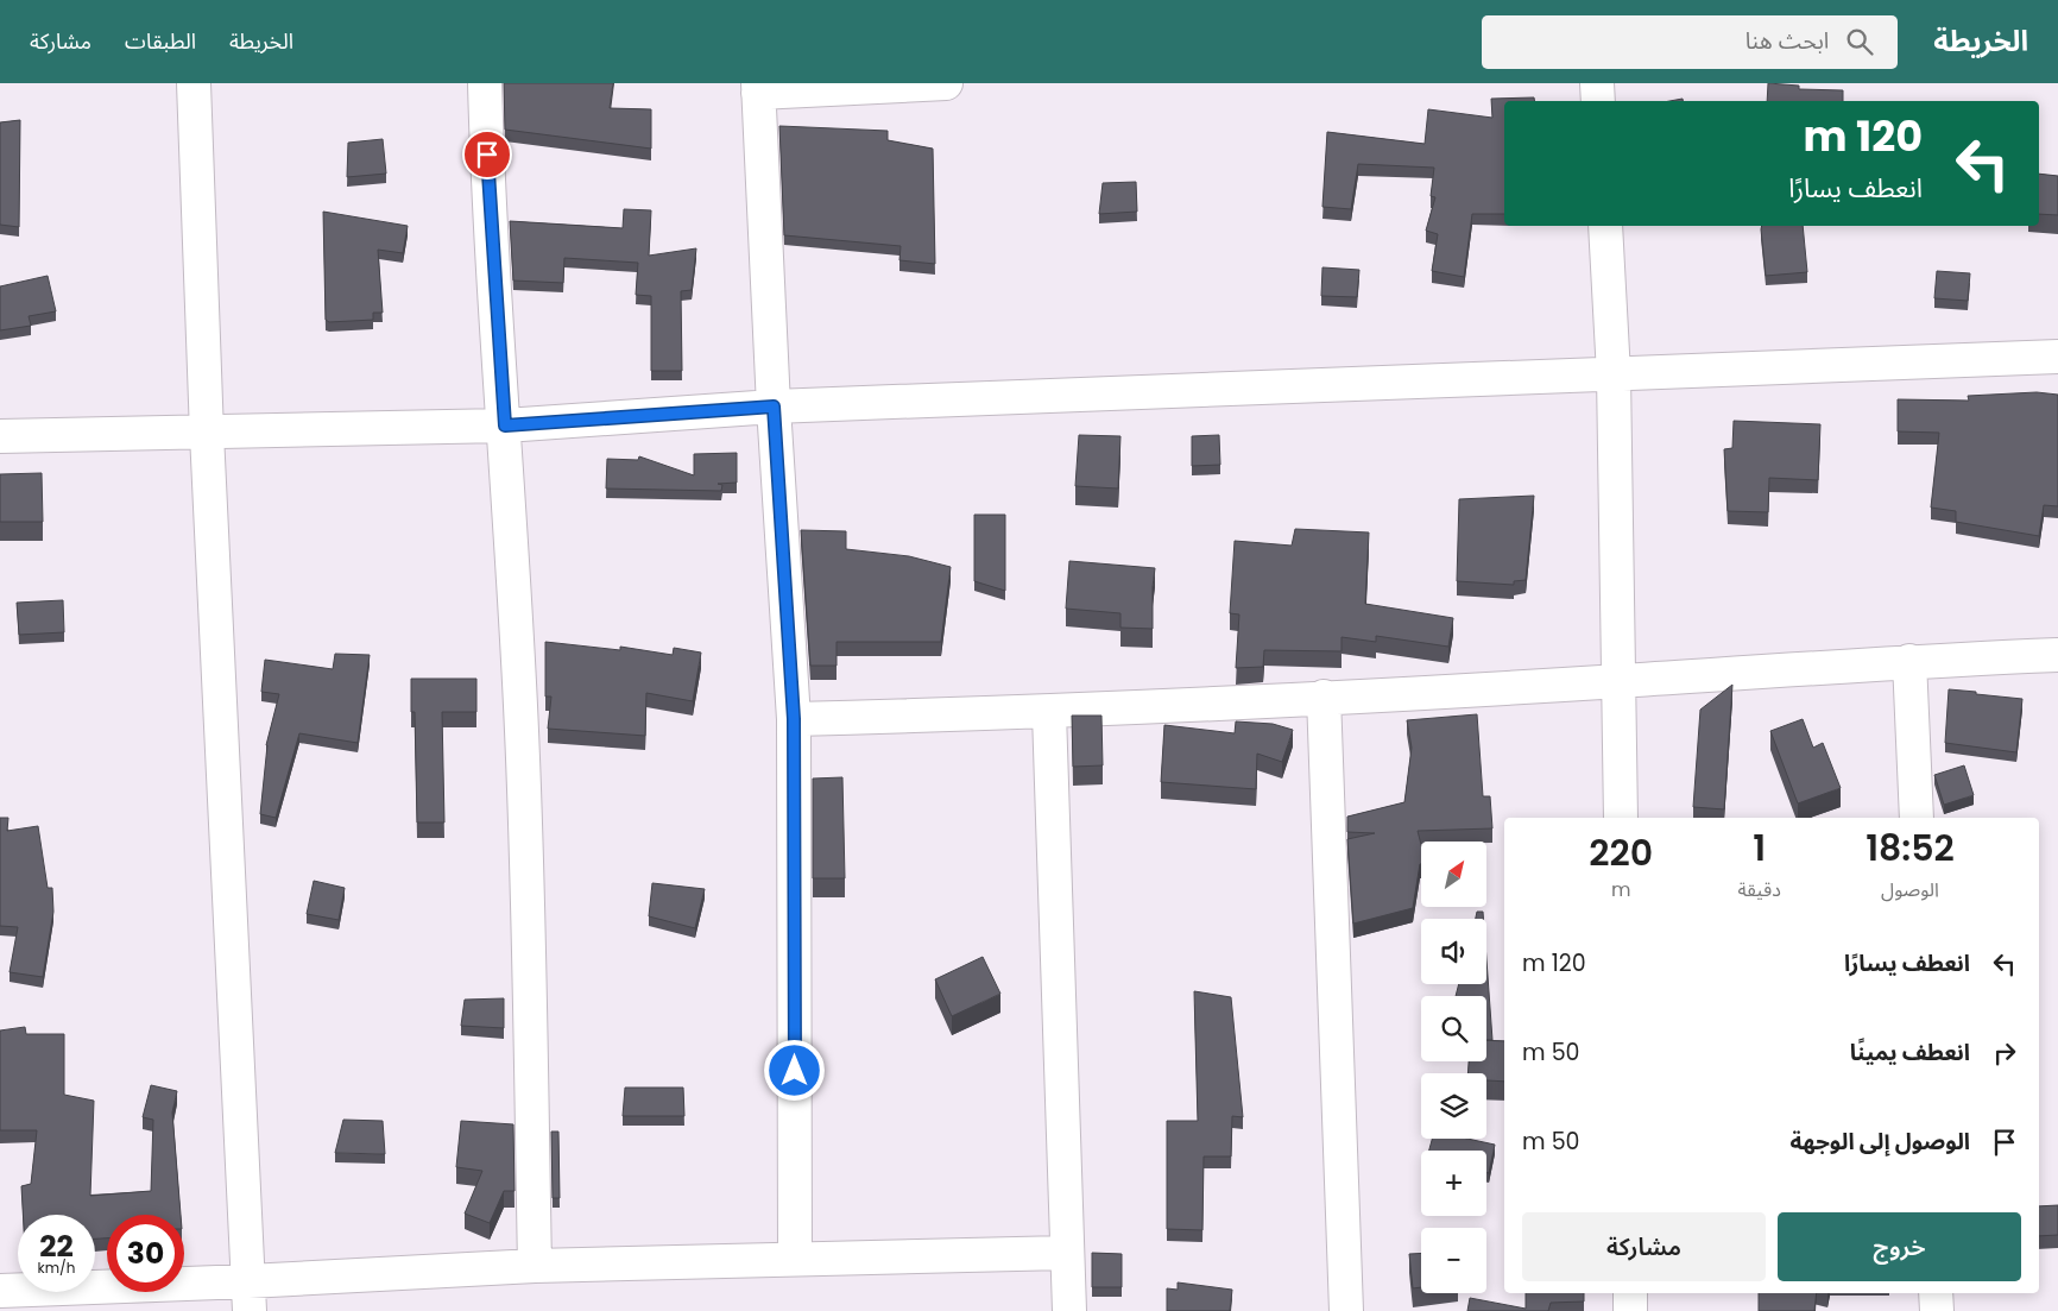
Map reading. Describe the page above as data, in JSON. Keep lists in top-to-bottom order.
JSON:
{
  "north": "top right",
  "page": {
    "header": "الخريطة",
    "search": "ابحث هنا",
    "nav": ["الخريطة", "الطبقات", "مشاركة"],
    "turn": ["120 m", "انعطف يسارًا"],
    "eta": [
      "18:52",
      "الوصول",
      "1",
      "دقيقة",
      "220",
      "m"
    ],
    "map_buttons": ["+", "−"],
    "list": [
      {
        "name": "انعطف يسارًا",
        "value": "120 m"
      },
      {
        "name": "انعطف يمينًا",
        "value": "50 m"
      },
      {
        "name": "الوصول إلى الوجهة",
        "value": "50 m"
      }
    ],
    "buttons": ["خروج", "مشاركة"],
    "speed": "22 km/h",
    "limit": "30"
  }
}
